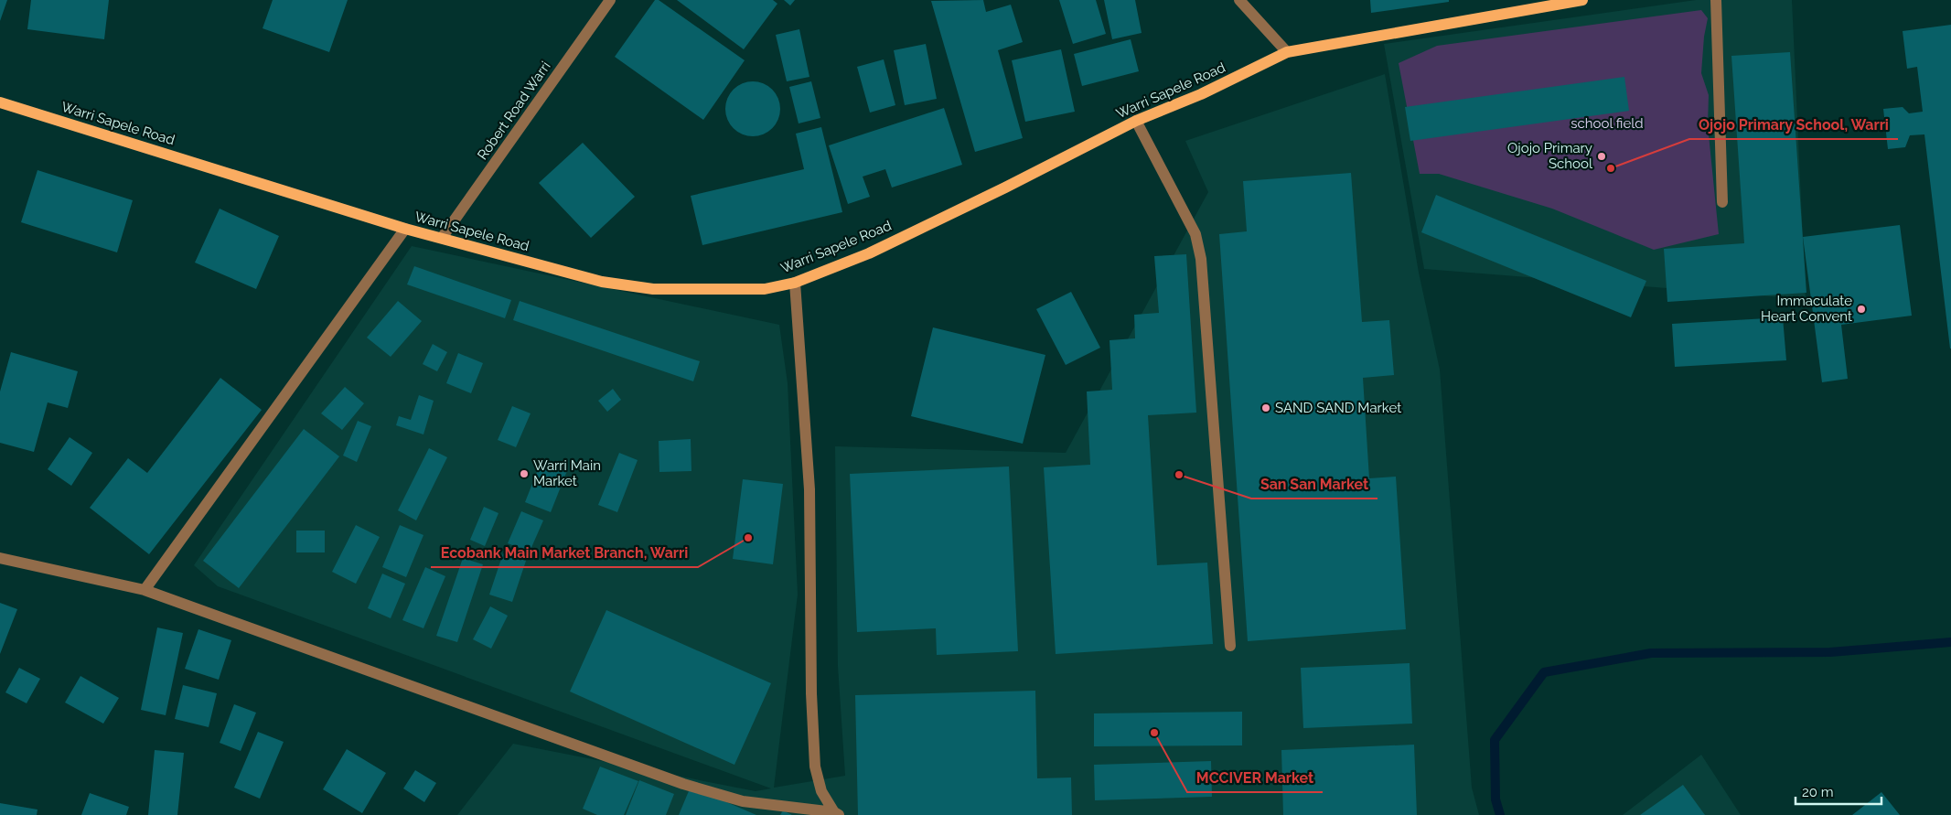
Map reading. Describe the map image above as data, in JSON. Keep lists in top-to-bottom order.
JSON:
{
  "streets": {
    "main road": ["Warri Sapele Road"],
    "street": ["Robert Road Warri"]
  },
  "crossings": [
    ["Warri Sapele Road", "Robert Road Warri"]
  ],
  "parks": ["school field"],
  "places": [
    "Ojojo Primary School",
    "Ojojo Primary School, Warri",
    "Immaculate Heart Convent",
    "SAND SAND Market",
    "Warri Main Market",
    "San San Market",
    "Ecobank Main Market Branch, Warri",
    "MCCIVER Market"
  ],
  "scale_bar": "20 m"
}
